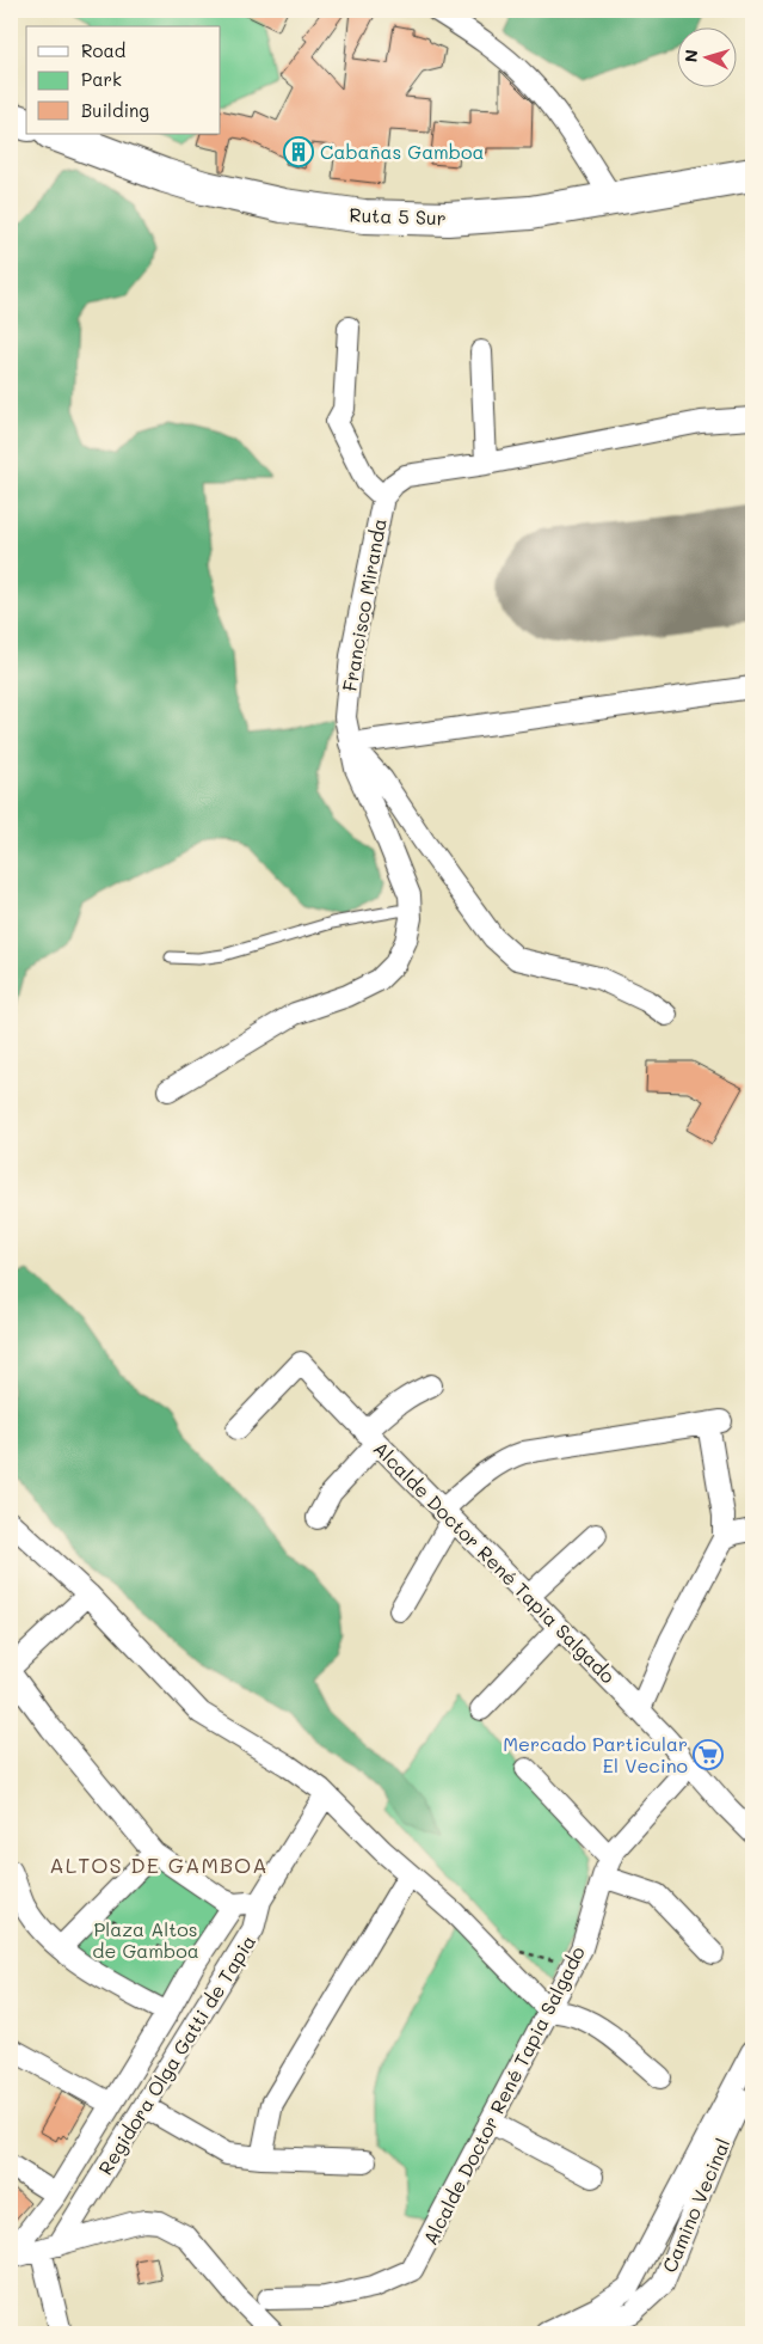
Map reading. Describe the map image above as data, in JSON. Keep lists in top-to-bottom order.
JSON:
{
  "streets": {
    "highway": ["Ruta 5 Sur"],
    "street": [
      "Francisco Miranda",
      "Alcalde Doctor René Tapia Salgado",
      "Regidora Olga Gatti de Tapia",
      "Camino Vecinal"
    ]
  },
  "districts": ["ALTOS DE GAMBOA"],
  "parks": ["Plaza Altos de Gamboa"],
  "places": {
    "building": ["Cabañas Gamboa"],
    "supermarket": ["Mercado Particular El Vecino"]
  },
  "legend": ["Road", "Park", "Building"],
  "north": "left"
}
